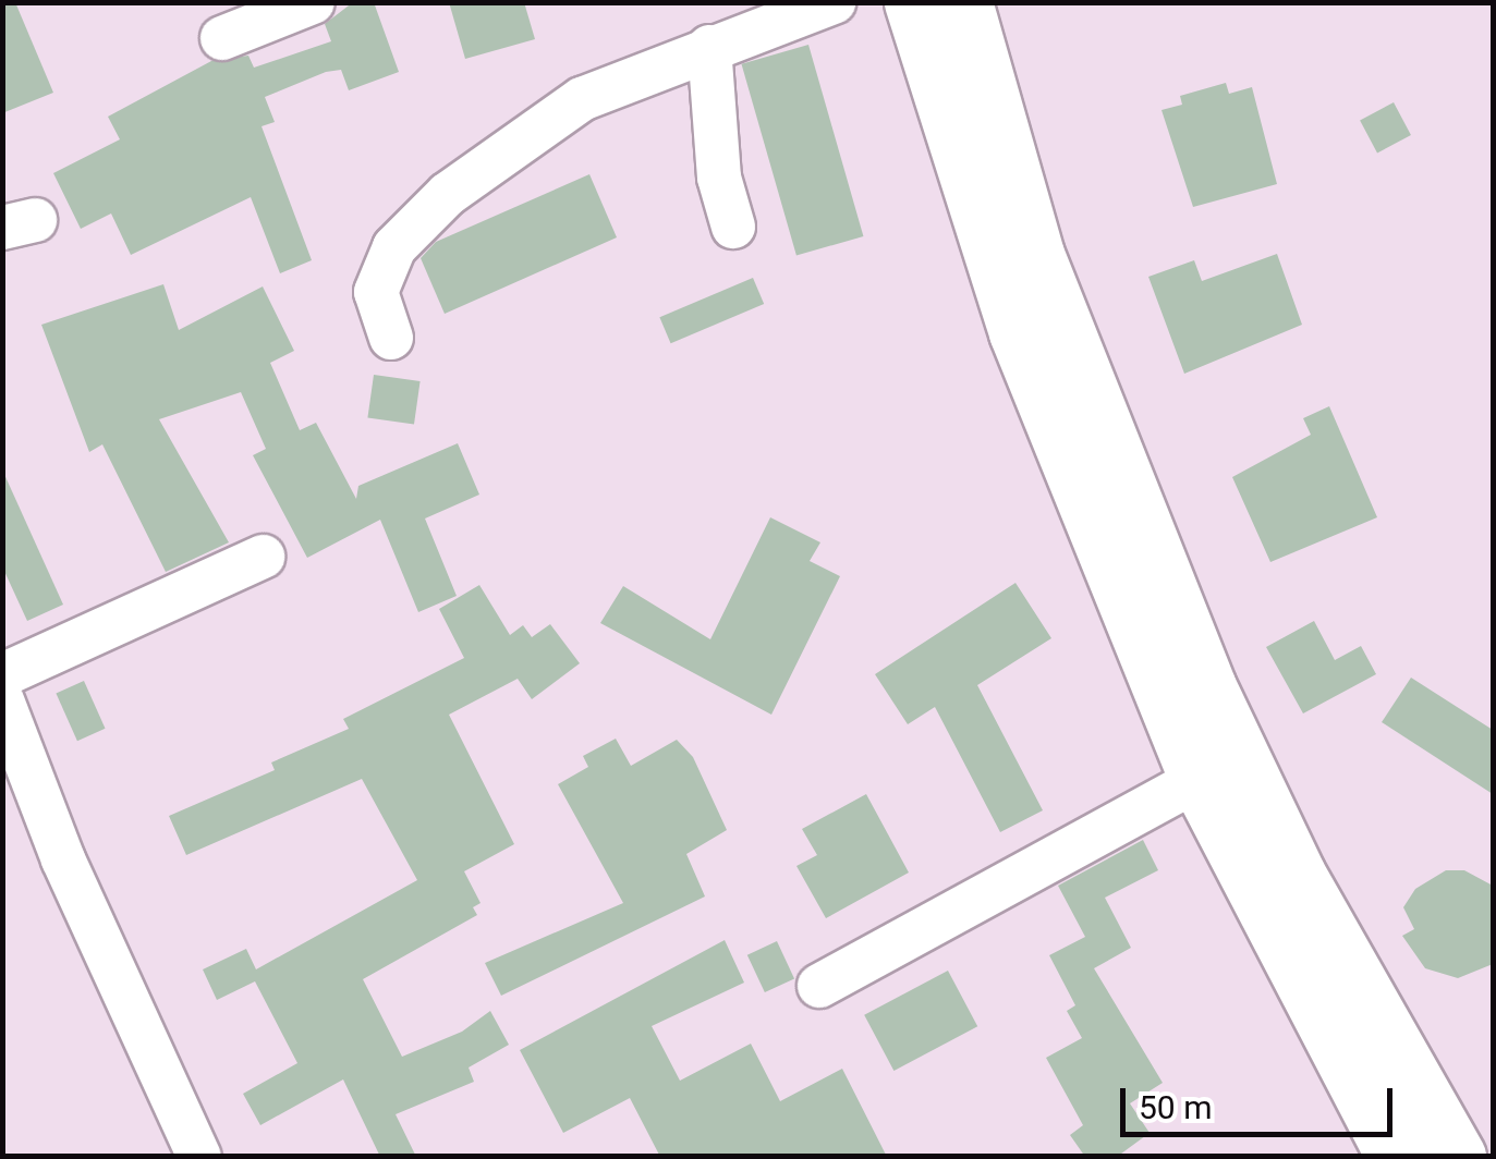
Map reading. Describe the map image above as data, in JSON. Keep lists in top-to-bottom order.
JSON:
{
  "scale_bar": "50 m"
}
